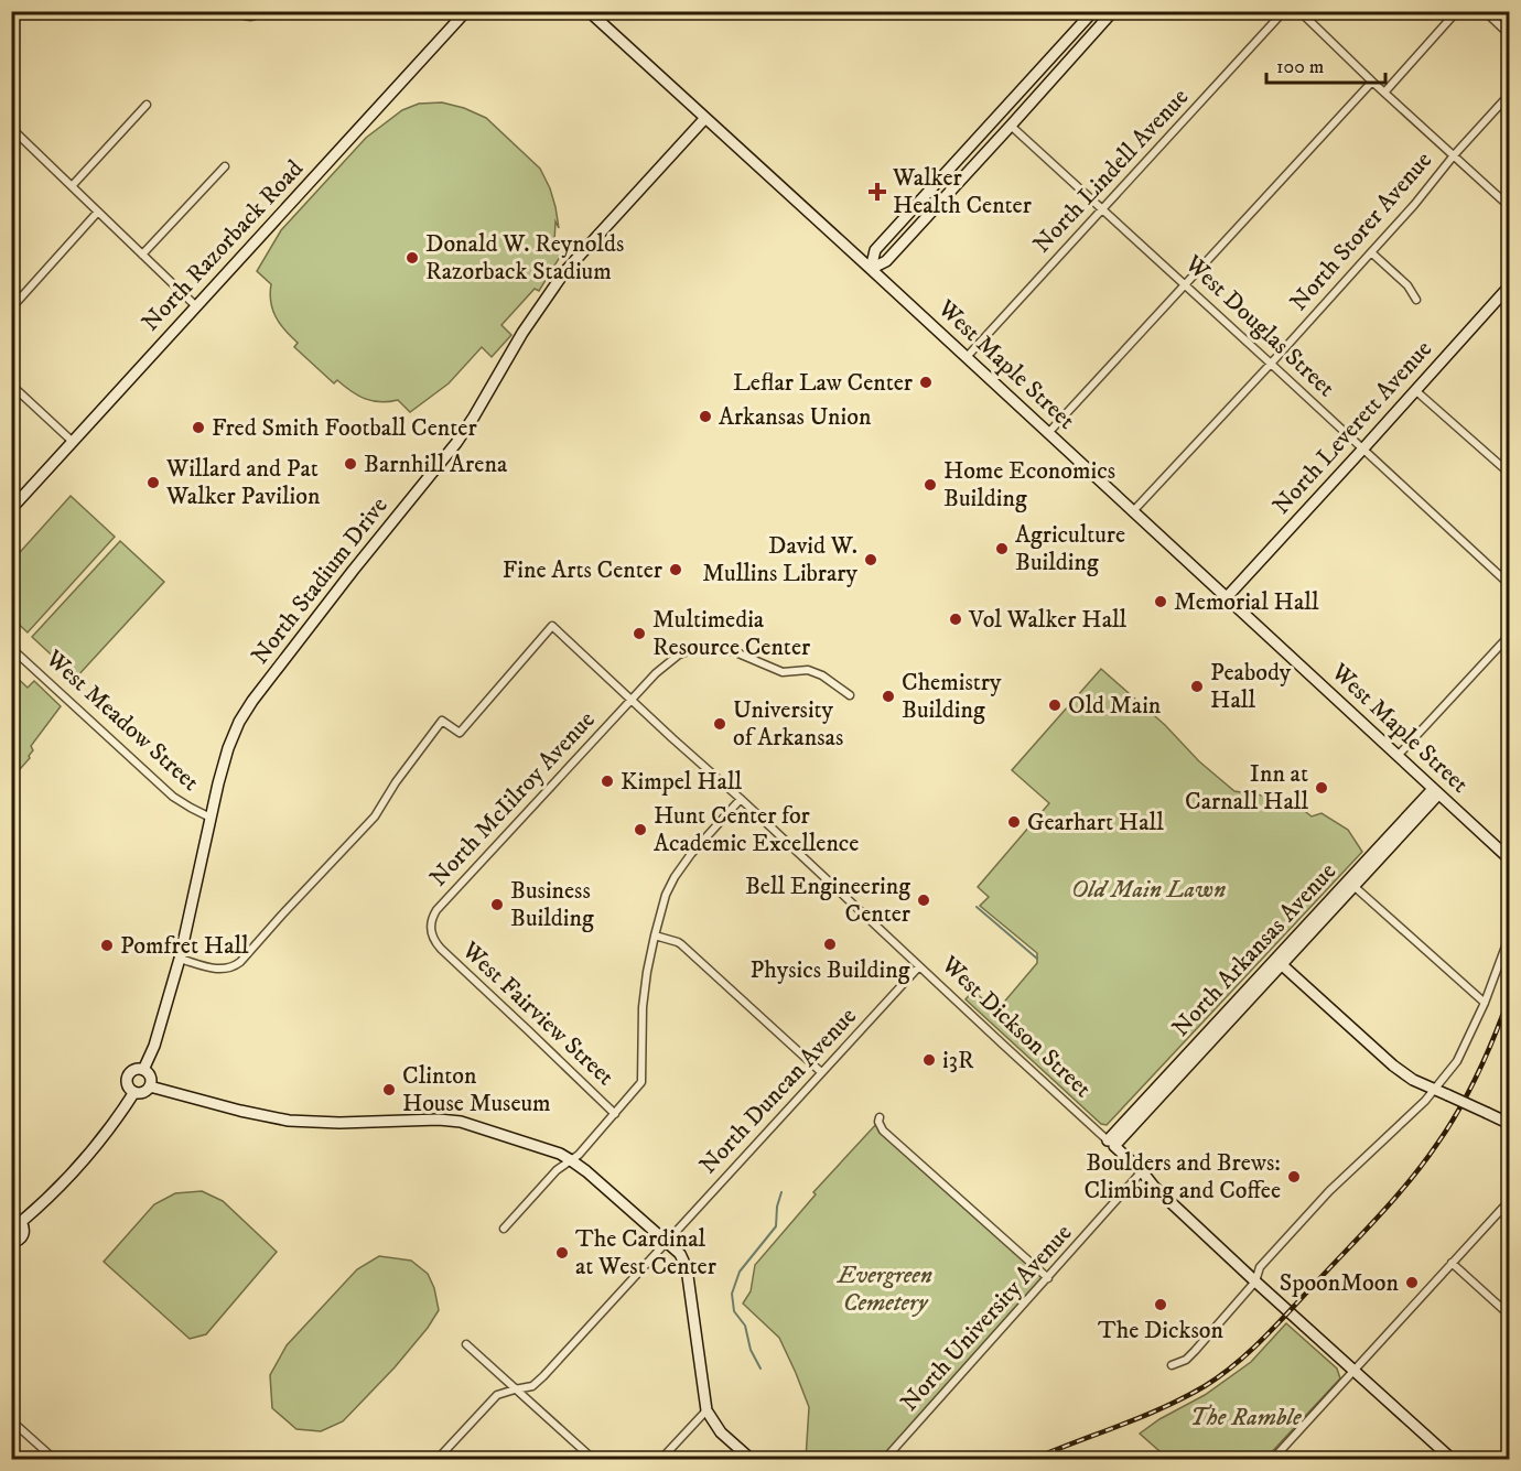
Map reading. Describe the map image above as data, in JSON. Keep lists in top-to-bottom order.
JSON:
{
  "streets": {
    "street": [
      "North Lindell Avenue",
      "North Storer Avenue",
      "North Razorback Road",
      "West Douglas Street",
      "West Maple Street",
      "North Leverett Avenue",
      "North Stadium Drive",
      "West Meadow Street",
      "North McIilroy Avenue",
      "North Arkansas Avenue",
      "West Fairview Street",
      "West Dickson Street",
      "North Duncan Avenue",
      "North University Avenue"
    ]
  },
  "crossings": [
    ["North Lindell Avenue", "West Douglas Street"],
    ["North Lindell Avenue", "West Maple Street"],
    ["North Storer Avenue", "West Douglas Street"],
    ["North Storer Avenue", "West Maple Street"],
    ["West Douglas Street", "North Leverett Avenue"],
    ["West Maple Street", "North Leverett Avenue"],
    ["West Maple Street", "North Stadium Drive"],
    ["West Maple Street", "North Arkansas Avenue"],
    ["North Stadium Drive", "West Meadow Street"],
    ["North Stadium Drive", "West Dickson Street"],
    ["North McIilroy Avenue", "West Fairview Street"],
    ["North McIilroy Avenue", "West Dickson Street"],
    ["North Arkansas Avenue", "West Dickson Street"],
    ["West Dickson Street", "North Duncan Avenue"],
    ["West Dickson Street", "North University Avenue"]
  ],
  "parks": ["Old Main Lawn", "Evergreen Cemetery", "The Ramble"],
  "places": {
    "health": ["Walker Health Center"],
    "other": [
      "Donald W. Reynolds Razorback Stadium",
      "Leflar Law Center",
      "Arkansas Union",
      "Fred Smith Football Center",
      "Barnhill Arena",
      "Willard and Pat Walker Pavilion",
      "Home Economics Building",
      "Agriculture Building",
      "David W. Mullins Library",
      "Fine Arts Center",
      "Memorial Hall",
      "Vol Walker Hall",
      "Multimedia Resource Center",
      "Peabody Hall",
      "Chemistry Building",
      "Old Main",
      "University of Arkansas",
      "Kimpel Hall",
      "Inn at Carnall Hall",
      "Gearhart Hall",
      "Hunt Center for Academic Excellence",
      "Bell Engineering Center",
      "Business Building",
      "Physics Building",
      "Pomfret Hall",
      "i3R",
      "Clinton House Museum",
      "Boulders and Brews: Climbing and Coffee",
      "The Cardinal at West Center",
      "SpoonMoon",
      "The Dickson"
    ]
  },
  "scale_bar": "100 m"
}
